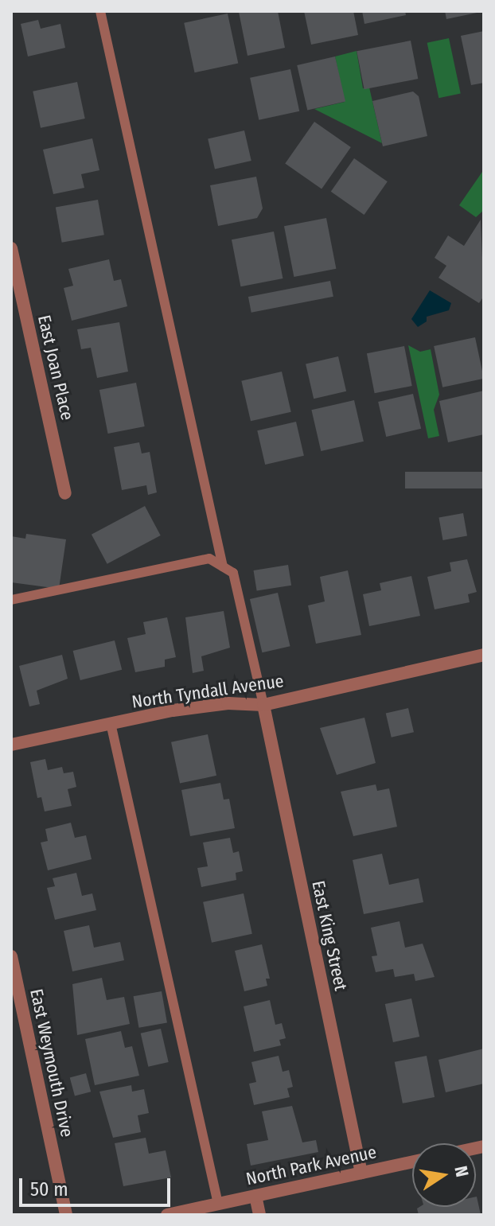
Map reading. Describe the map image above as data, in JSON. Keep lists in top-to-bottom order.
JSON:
{
  "streets": {
    "street": [
      "East Joan Place",
      "North Tyndall Avenue",
      "East King Street",
      "East Weymouth Drive",
      "North Park Avenue"
    ]
  },
  "crossings": [
    ["North Tyndall Avenue", "East King Street"],
    ["East King Street", "North Park Avenue"]
  ],
  "scale_bar": "50 m",
  "north": "right"
}
